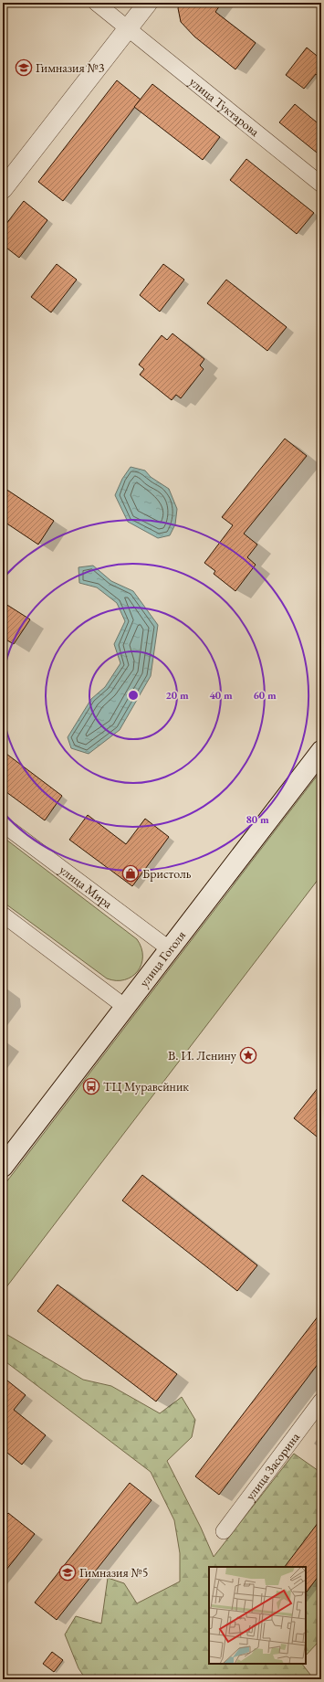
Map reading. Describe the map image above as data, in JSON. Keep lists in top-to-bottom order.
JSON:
{
  "streets": {
    "main road": ["улица Гоголя"],
    "street": ["улица Туктарова", "улица Мира", "улица Засорина"]
  },
  "crossings": [
    ["улица Мира", "улица Гоголя"]
  ],
  "places": {
    "school or university": ["Гимназия №3", "Гимназия №5"],
    "shop": ["Бристоль"],
    "place": ["В. И. Ленину"],
    "bus stop": ["ТЦ Муравейник"]
  },
  "rings": [
    "20 m",
    "40 m",
    "60 m",
    "80 m"
  ]
}
